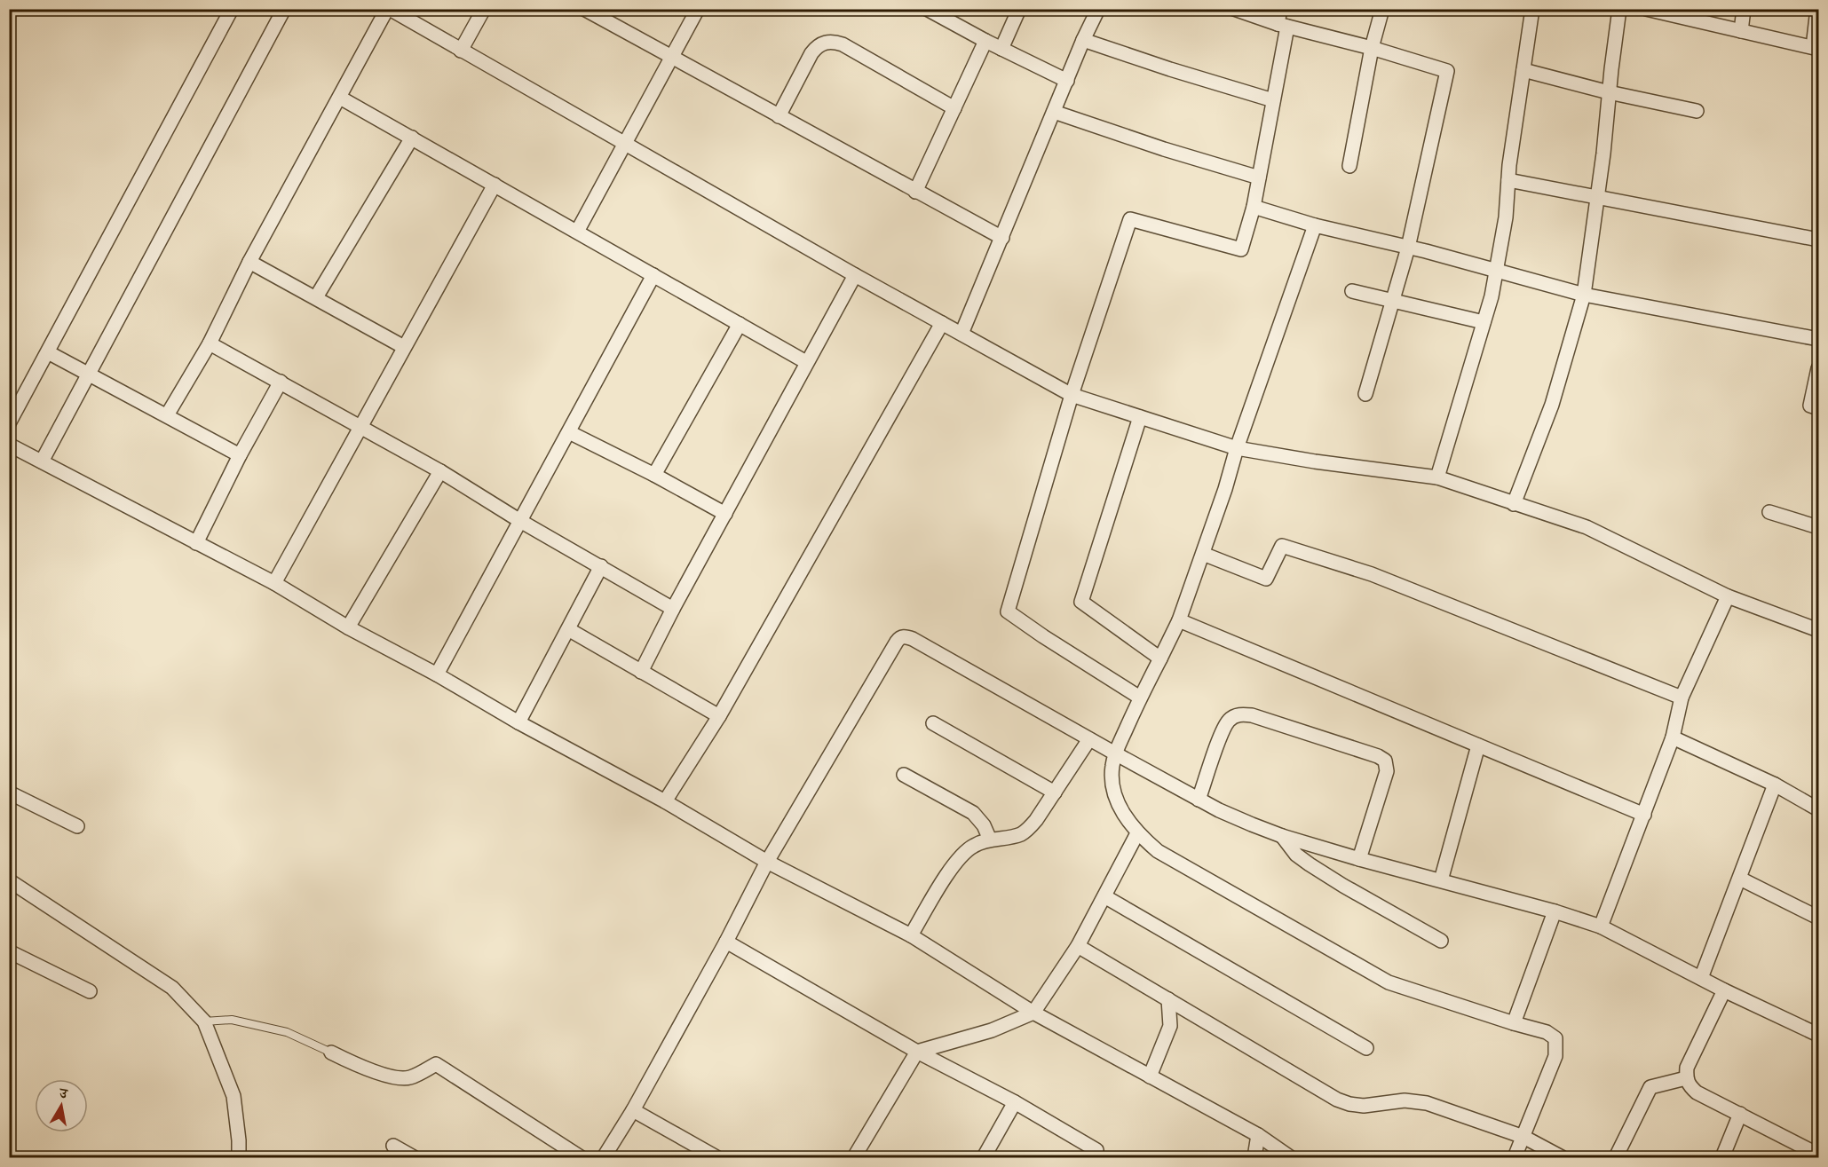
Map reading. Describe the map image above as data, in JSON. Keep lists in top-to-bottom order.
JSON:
{
  "north": "top"
}
